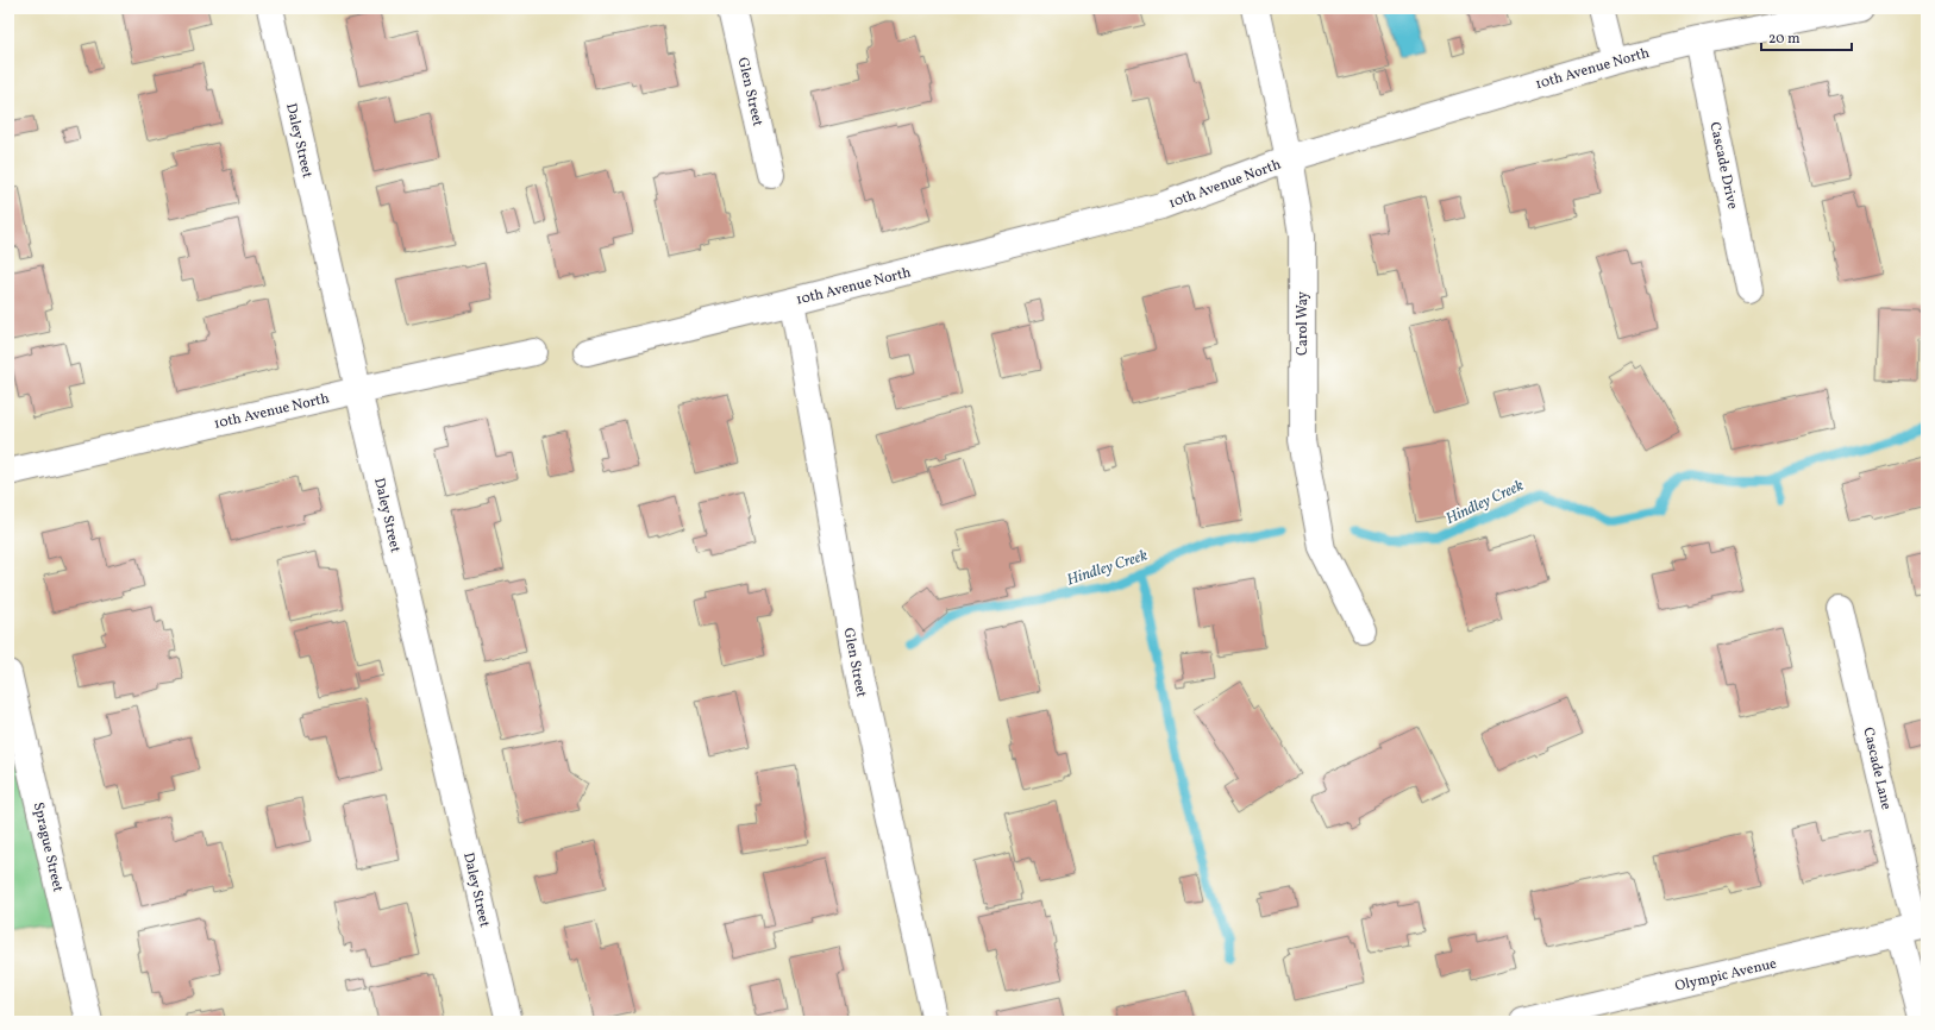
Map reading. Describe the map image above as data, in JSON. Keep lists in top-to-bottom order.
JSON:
{
  "streets": {
    "street": [
      "10th Avenue North",
      "Glen Street",
      "Daley Street",
      "Cascade Drive",
      "Carol Way",
      "Cascade Lane",
      "Sprague Street",
      "Olympic Avenue"
    ]
  },
  "crossings": [
    ["10th Avenue North", "Glen Street"],
    ["10th Avenue North", "Daley Street"],
    ["10th Avenue North", "Cascade Drive"],
    ["10th Avenue North", "Carol Way"],
    ["Cascade Lane", "Olympic Avenue"]
  ],
  "water": ["Hindley Creek"],
  "scale_bar": "20 m"
}
